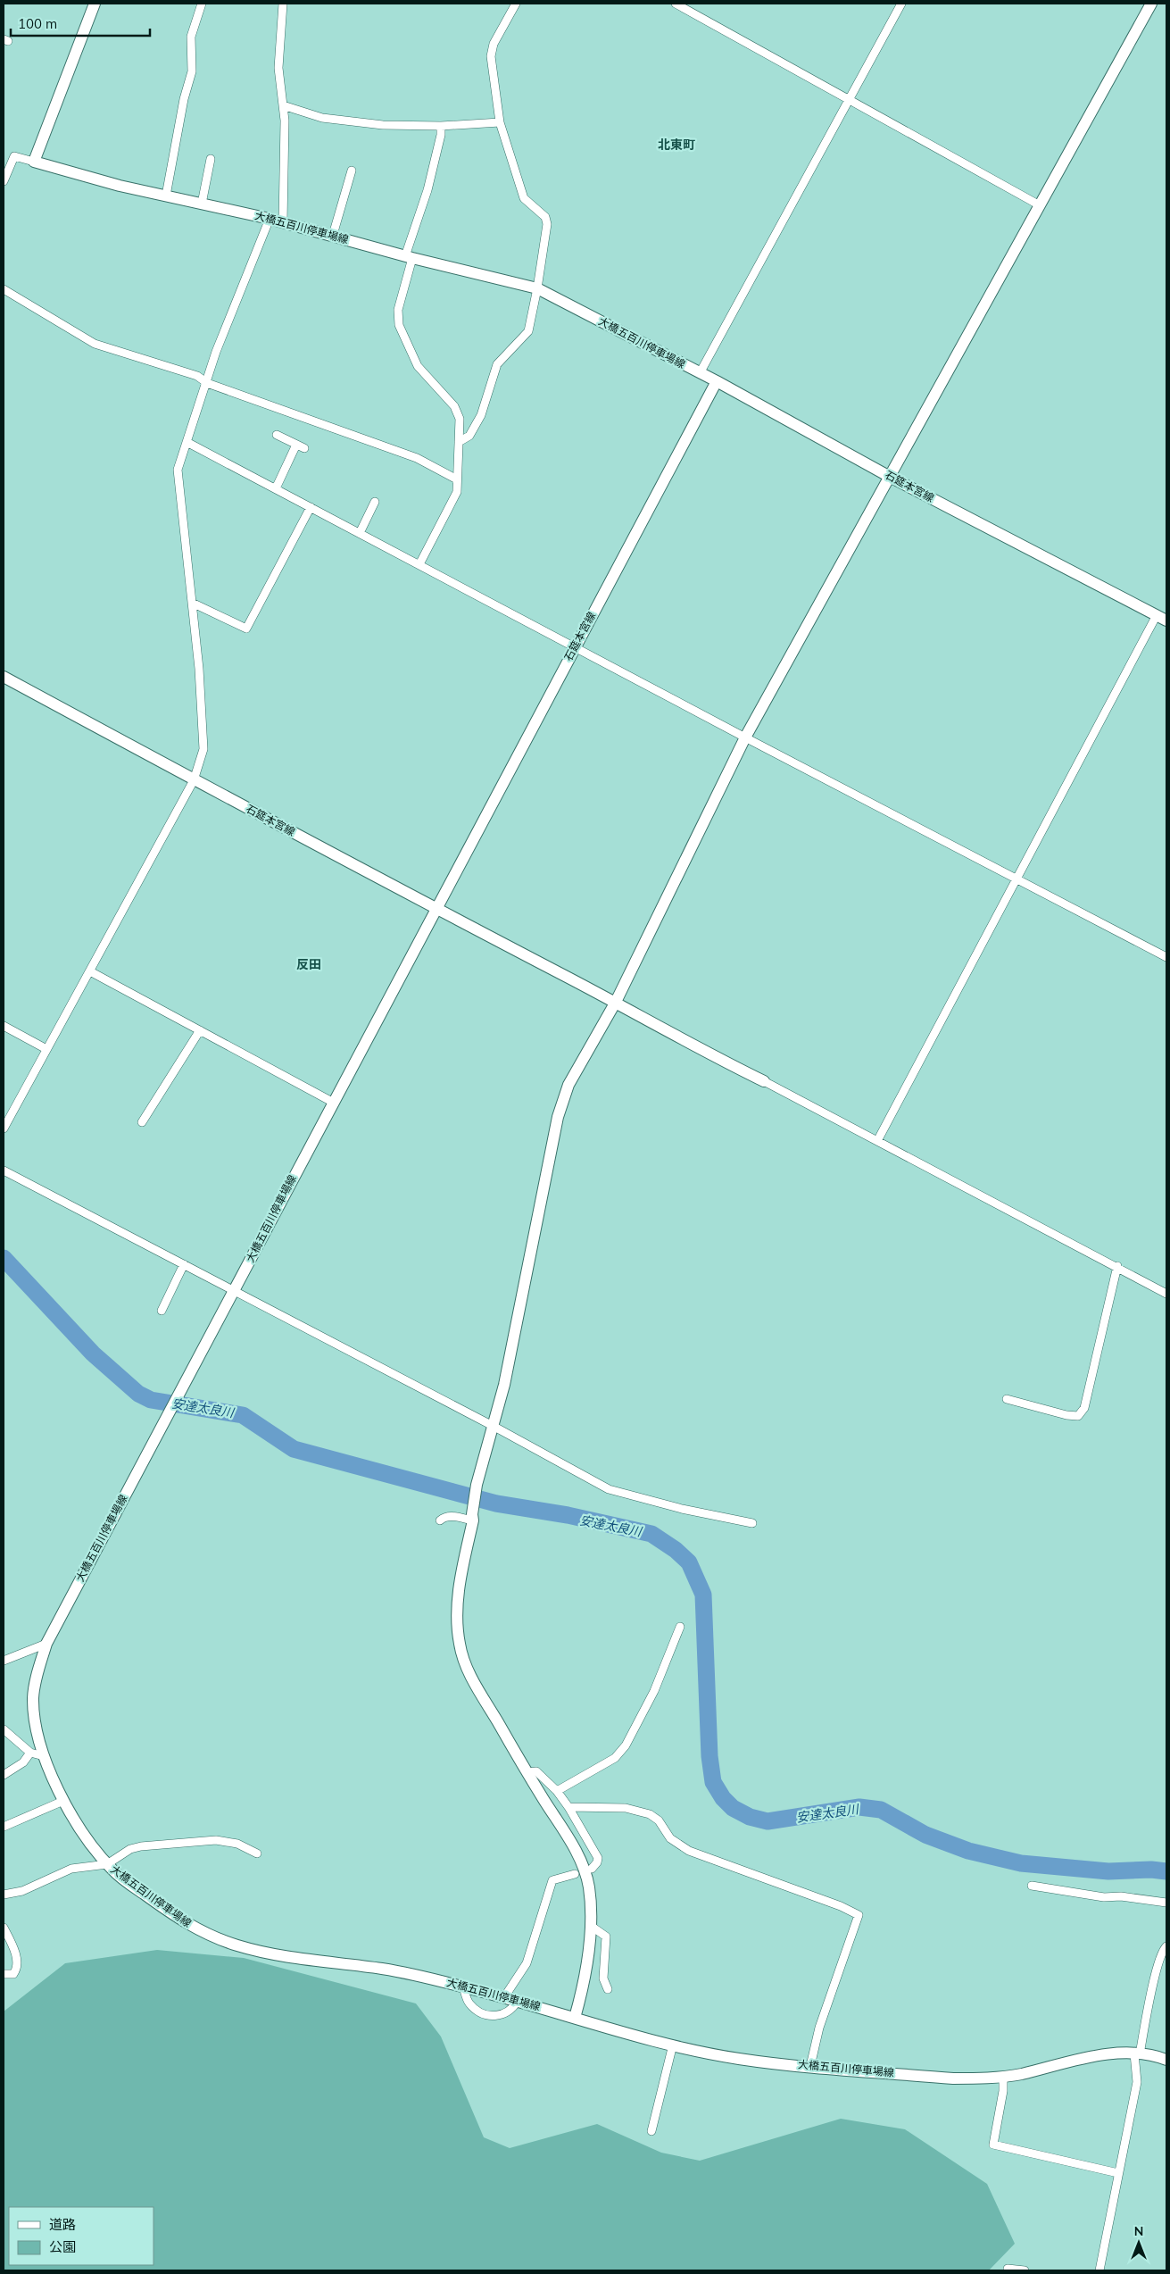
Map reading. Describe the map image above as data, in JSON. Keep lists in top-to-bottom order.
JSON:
{
  "streets": {
    "main road": ["大橋五百川停車場線", "石筵本宮線"]
  },
  "crossings": [
    ["大橋五百川停車場線", "石筵本宮線"]
  ],
  "districts": ["北東町", "反田"],
  "water": ["安達太良川"],
  "legend": ["道路", "公園"],
  "scale_bar": "100 m",
  "north": "top"
}
